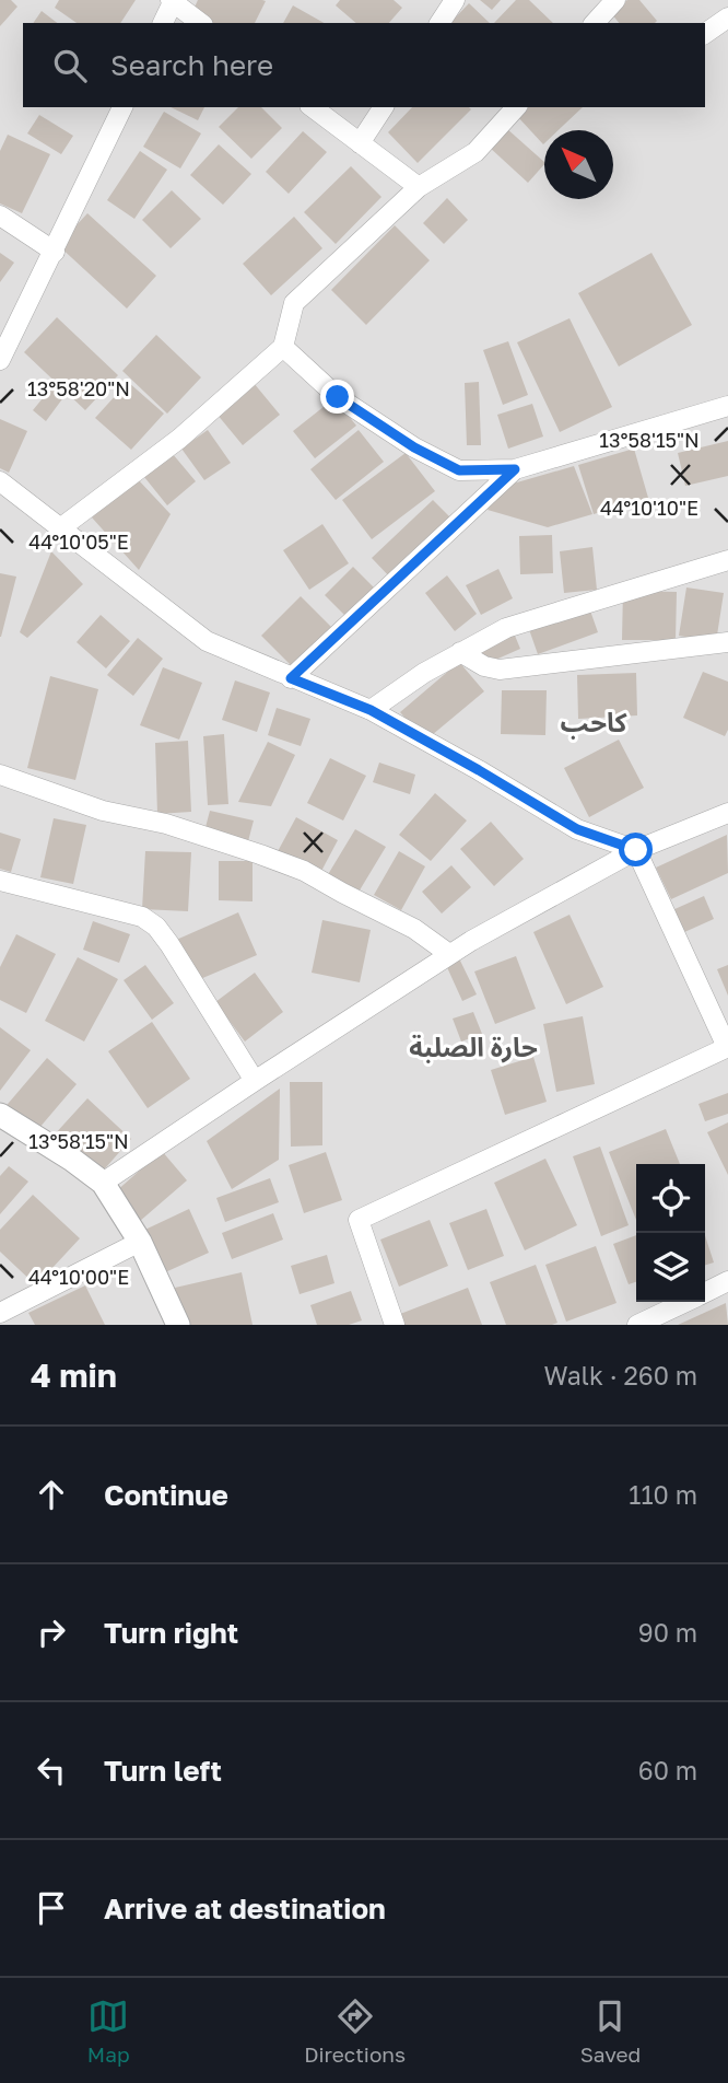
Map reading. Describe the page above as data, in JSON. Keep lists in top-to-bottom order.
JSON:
{
  "districts": ["كاحب", "حارة الصلبة"],
  "north": "top left",
  "page": {
    "search": "Search here",
    "heading": ["4 min", "Walk · 260 m"],
    "list": [
      ["Continue", "110 m"],
      ["Turn right", "90 m"],
      ["Turn left", "60 m"],
      "Arrive at destination"
    ],
    "nav": ["Map", "Directions", "Saved"]
  },
  "coordinates": [
    "13°58'20\"N",
    "13°58'15\"N",
    "44°10'10\"E",
    "44°10'05\"E",
    "44°10'00\"E"
  ]
}
